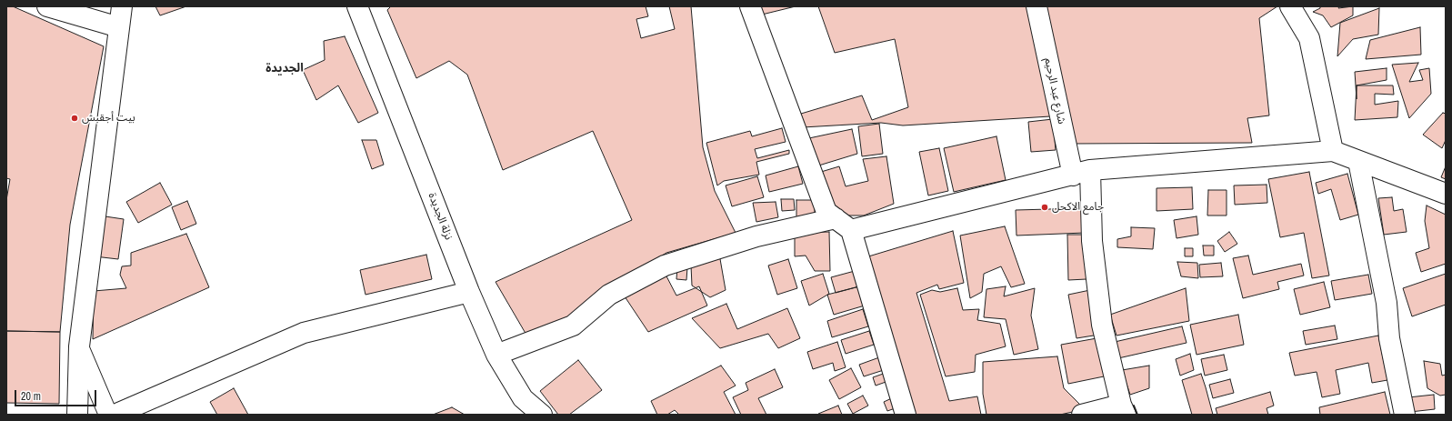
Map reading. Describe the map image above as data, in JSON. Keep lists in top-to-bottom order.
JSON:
{
  "streets": {
    "street": ["شارع عبد الرحيم", "نزلة الجديدة"]
  },
  "districts": ["الجديدة"],
  "places": ["بيت أجقبش", "جامع الاكحل"],
  "scale_bar": "20 m"
}
